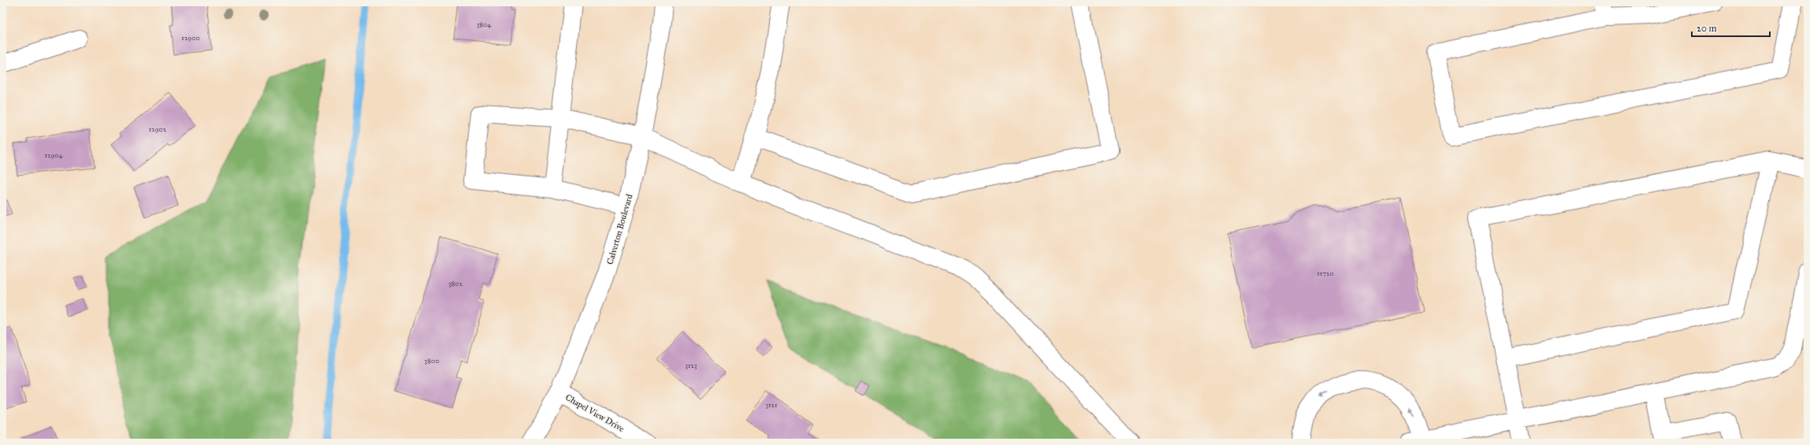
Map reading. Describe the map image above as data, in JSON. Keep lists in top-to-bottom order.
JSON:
{
  "streets": {
    "street": ["Calverton Boulevard", "Chapel View Drive"]
  },
  "crossings": [
    ["Calverton Boulevard", "Chapel View Drive"]
  ],
  "house_numbers": [
    "3804",
    "12900",
    "12902",
    "12904",
    "11720",
    "3802",
    "3800",
    "3123",
    "3121"
  ],
  "scale_bar": "20 m"
}
